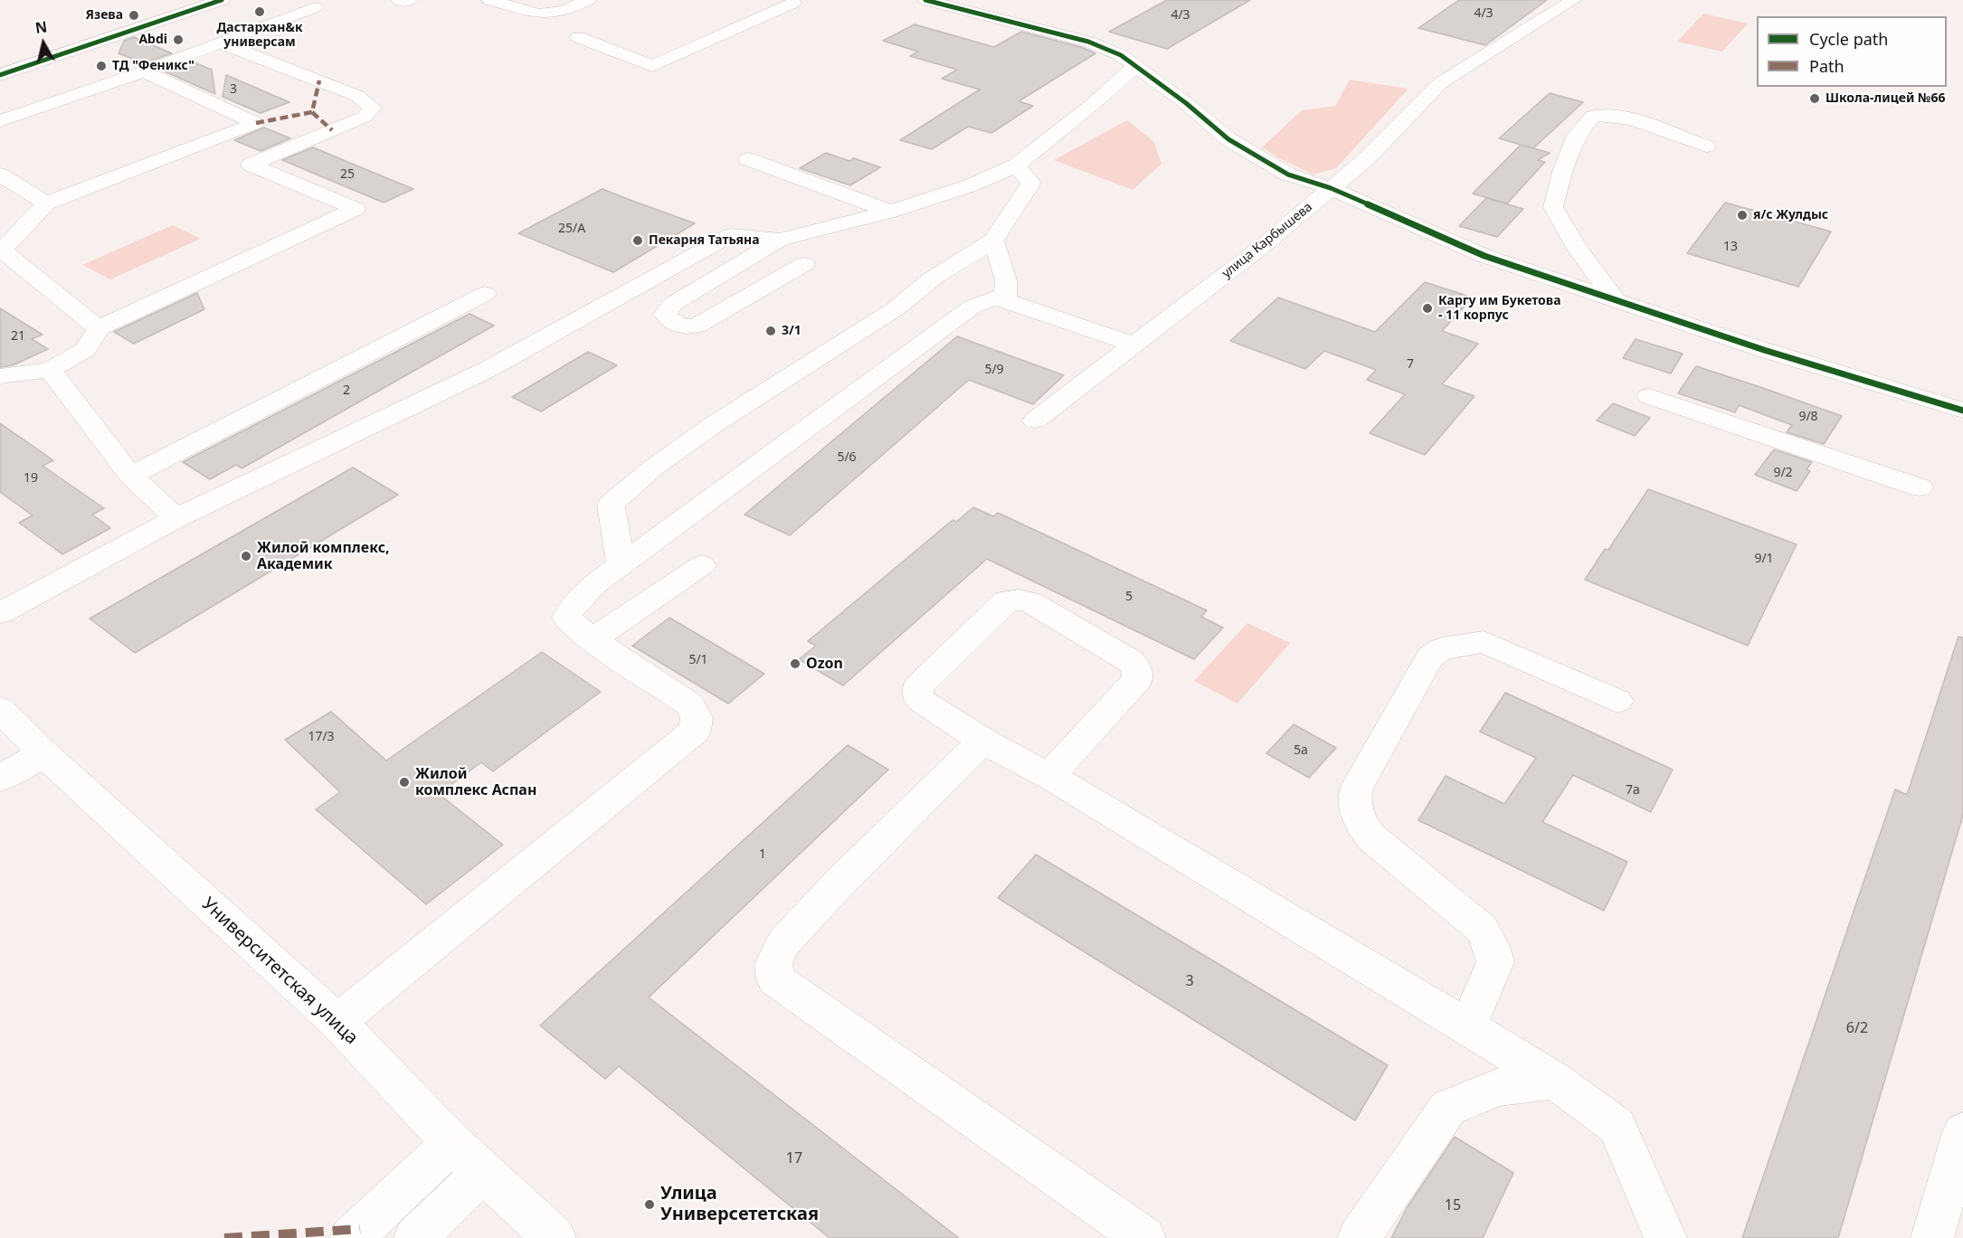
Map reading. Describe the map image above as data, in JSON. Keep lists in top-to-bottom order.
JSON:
{
  "streets": {
    "street": ["улица Карбышева", "Университетская улица"]
  },
  "places": [
    "Дастархан&к универсам",
    "Язева",
    "Abdi",
    "ТД \"Феникс\"",
    "Школа-лицей №66",
    "я/c Жулдыс",
    "Пекарня Татьяна",
    "Каргу им Букетова - 11 корпус",
    "3/1",
    "Жилой комплекс, Академик",
    "Ozon",
    "Жилой комплекс Аспан",
    "Улица Универсететская"
  ],
  "house_numbers": [
    "4/3",
    "4/3",
    "3",
    "25",
    "25/А",
    "13",
    "21",
    "7",
    "5/9",
    "2",
    "9/8",
    "5/6",
    "9/2",
    "19",
    "9/1",
    "5",
    "5/1",
    "17/3",
    "5а",
    "7а",
    "1",
    "3",
    "6/2",
    "17",
    "15"
  ],
  "legend": ["Cycle path", "Path"],
  "north": "top"
}
